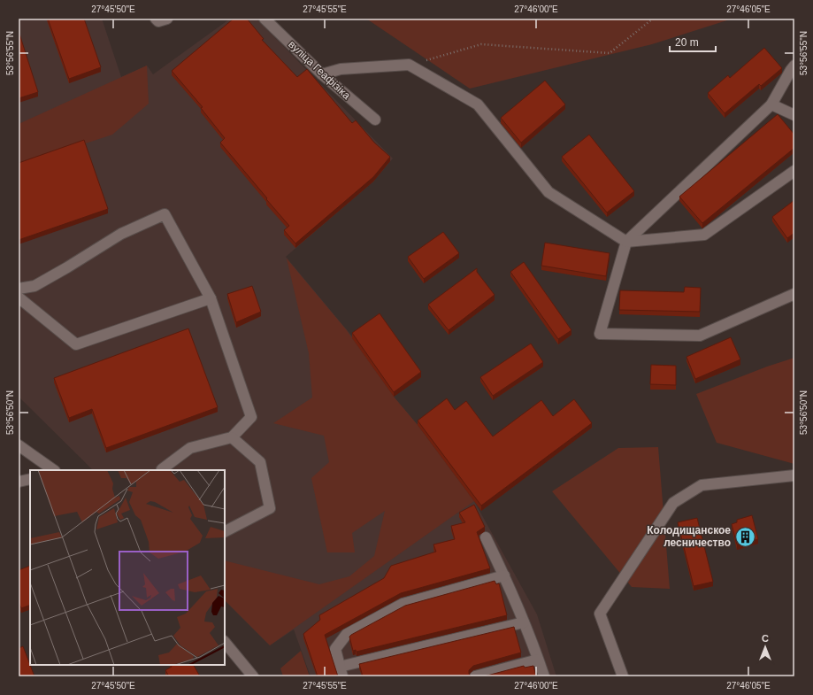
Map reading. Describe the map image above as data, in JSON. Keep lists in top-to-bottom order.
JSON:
{
  "streets": {
    "street": ["вуліца Геафізіка"]
  },
  "places": {
    "building": ["Колодищанское лесничество"]
  },
  "scale_bar": "20 m",
  "north": "top",
  "coordinates": [
    "27°45'50\"E",
    "27°45'55\"E",
    "27°46'00\"E",
    "27°46'05\"E",
    "53°56'55\"N",
    "53°56'50\"N"
  ]
}
